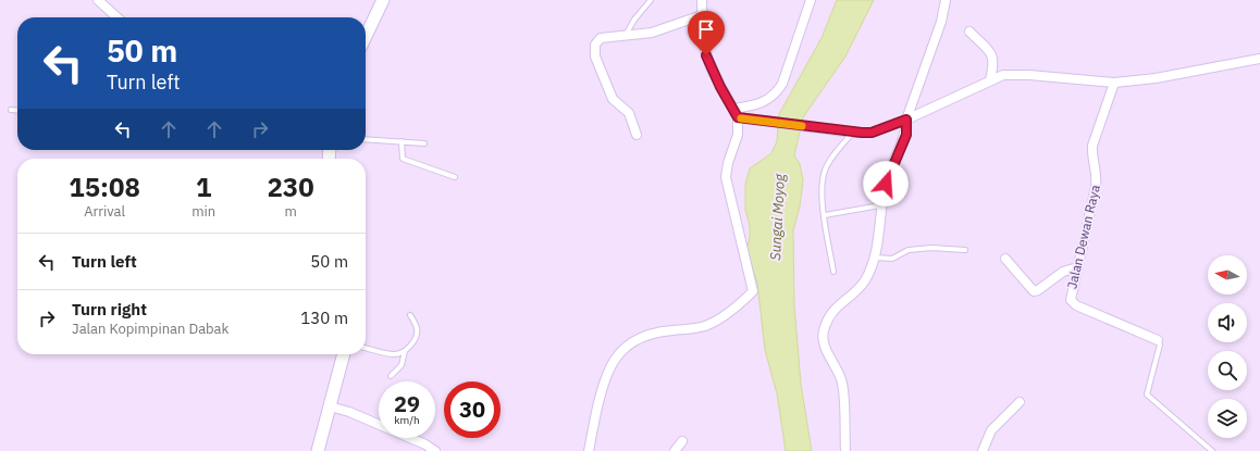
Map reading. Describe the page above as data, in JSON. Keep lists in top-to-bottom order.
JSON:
{
  "streets": {
    "street": ["Jalan Dewan Raya"]
  },
  "water": ["Sungai Moyog"],
  "north": "left",
  "page": {
    "turn": ["50 m", "Turn left"],
    "eta": [
      "15:08",
      "Arrival",
      "1",
      "min",
      "230",
      "m"
    ],
    "list": [
      {
        "name": "Turn left",
        "value": "50 m"
      },
      {
        "name": "Turn right",
        "note": "Jalan Kopimpinan Dabak",
        "value": "130 m"
      }
    ],
    "speed": "29 km/h",
    "limit": "30"
  }
}
